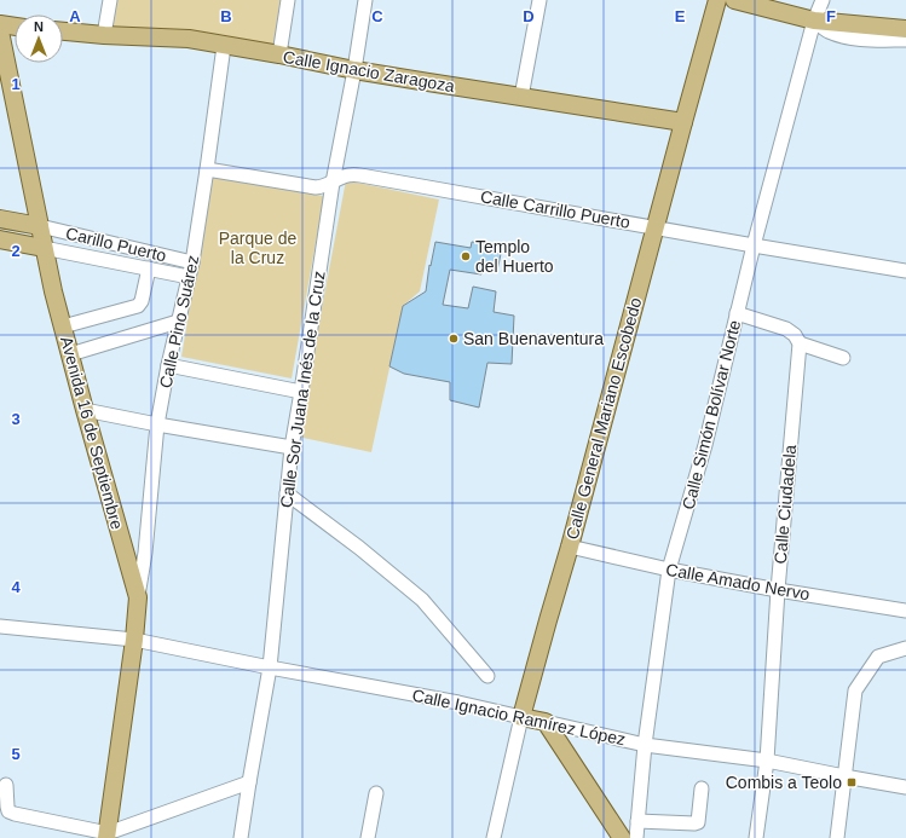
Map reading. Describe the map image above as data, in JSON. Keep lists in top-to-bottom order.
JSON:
{
  "streets": {
    "main road": [
      "Calle Ignacio Zaragoza",
      "Calle General Mariano Escobedo",
      "Avenida 16 de Septiembre",
      "Calle Ignacio Ramírez López"
    ],
    "street": [
      "Calle Carrillo Puerto",
      "Carillo Puerto",
      "Calle Pino Suárez",
      "Calle Sor Juana Inés de la Cruz",
      "Calle Simón Bolívar Norte",
      "Calle Ciudadela",
      "Calle Amado Nervo"
    ]
  },
  "crossings": [
    ["Calle Ignacio Zaragoza", "Calle Pino Suárez"],
    ["Calle Ignacio Zaragoza", "Calle Sor Juana Inés de la Cruz"],
    ["Calle Ignacio Zaragoza", "Calle General Mariano Escobedo"],
    ["Calle Carrillo Puerto", "Calle Pino Suárez"],
    ["Calle Carrillo Puerto", "Calle Sor Juana Inés de la Cruz"],
    ["Calle Carrillo Puerto", "Calle Simón Bolívar Norte"],
    ["Calle Carrillo Puerto", "Calle General Mariano Escobedo"],
    ["Carillo Puerto", "Calle Pino Suárez"],
    ["Carillo Puerto", "Avenida 16 de Septiembre"],
    ["Calle Pino Suárez", "Avenida 16 de Septiembre"],
    ["Calle Sor Juana Inés de la Cruz", "Calle Ignacio Ramírez López"],
    ["Calle Simón Bolívar Norte", "Calle Amado Nervo"],
    ["Calle Simón Bolívar Norte", "Calle Ignacio Ramírez López"],
    ["Calle General Mariano Escobedo", "Calle Amado Nervo"],
    ["Calle General Mariano Escobedo", "Calle Ignacio Ramírez López"],
    ["Avenida 16 de Septiembre", "Calle Ignacio Ramírez López"],
    ["Calle Ciudadela", "Calle Amado Nervo"],
    ["Calle Ciudadela", "Calle Ignacio Ramírez López"]
  ],
  "parks": ["Parque de la Cruz"],
  "places": {
    "other": ["Templo del Huerto", "San Buenaventura"],
    "transit": ["Combis a Teolo"]
  },
  "north": "top",
  "grid": {
    "columns": [
      "A",
      "B",
      "C",
      "D",
      "E",
      "F"
    ],
    "rows": [
      "1",
      "2",
      "3",
      "4",
      "5"
    ]
  }
}
